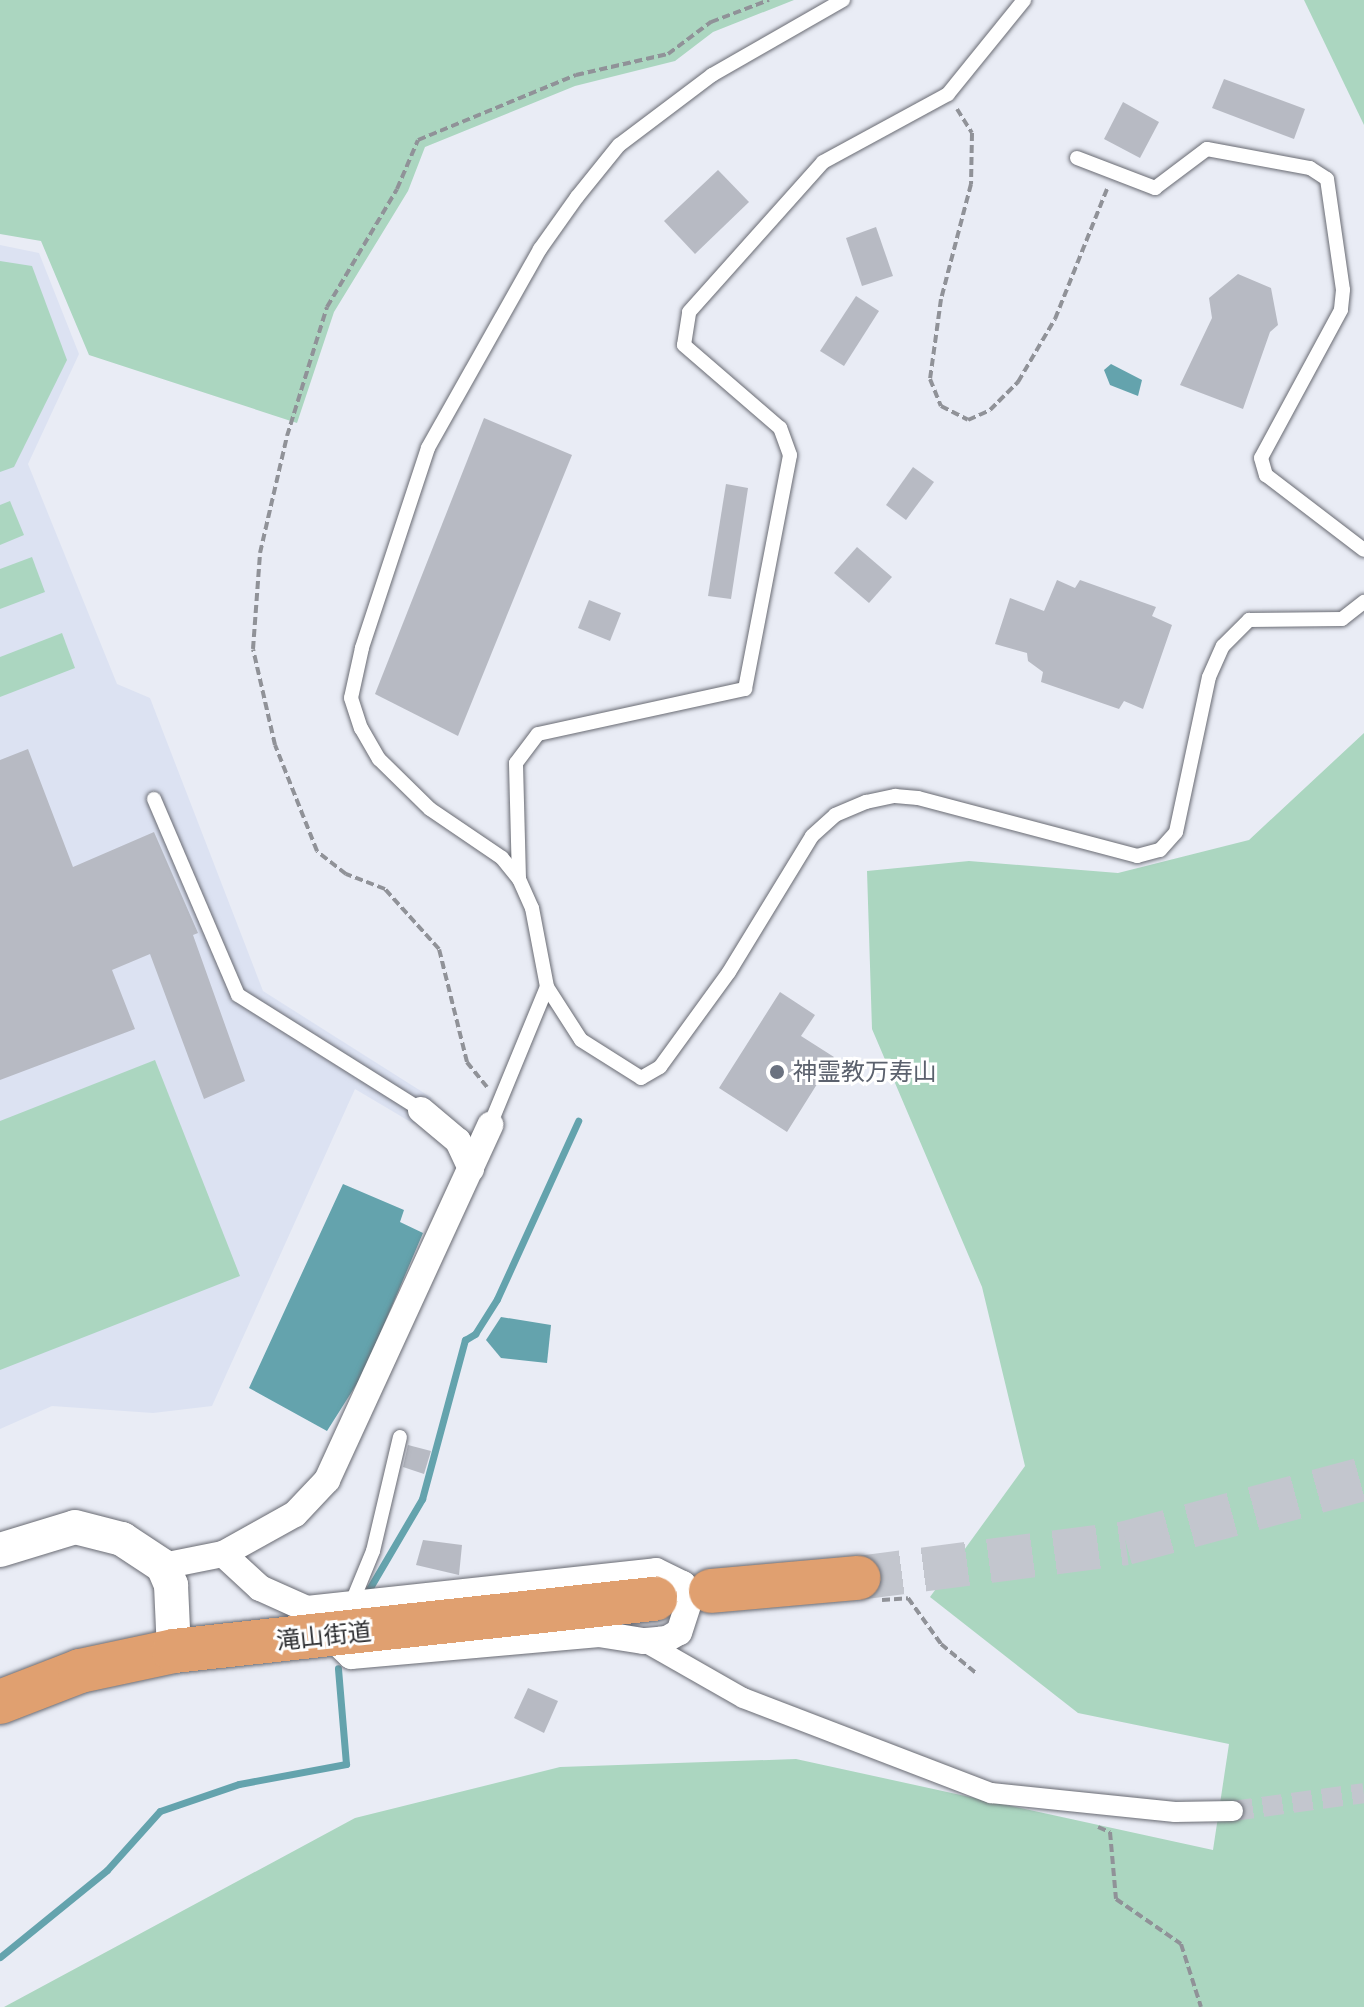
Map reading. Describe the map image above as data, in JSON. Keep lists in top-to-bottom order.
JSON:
{
  "streets": {
    "highway": ["滝山街道"]
  },
  "places": ["神霊教万寿山"]
}
